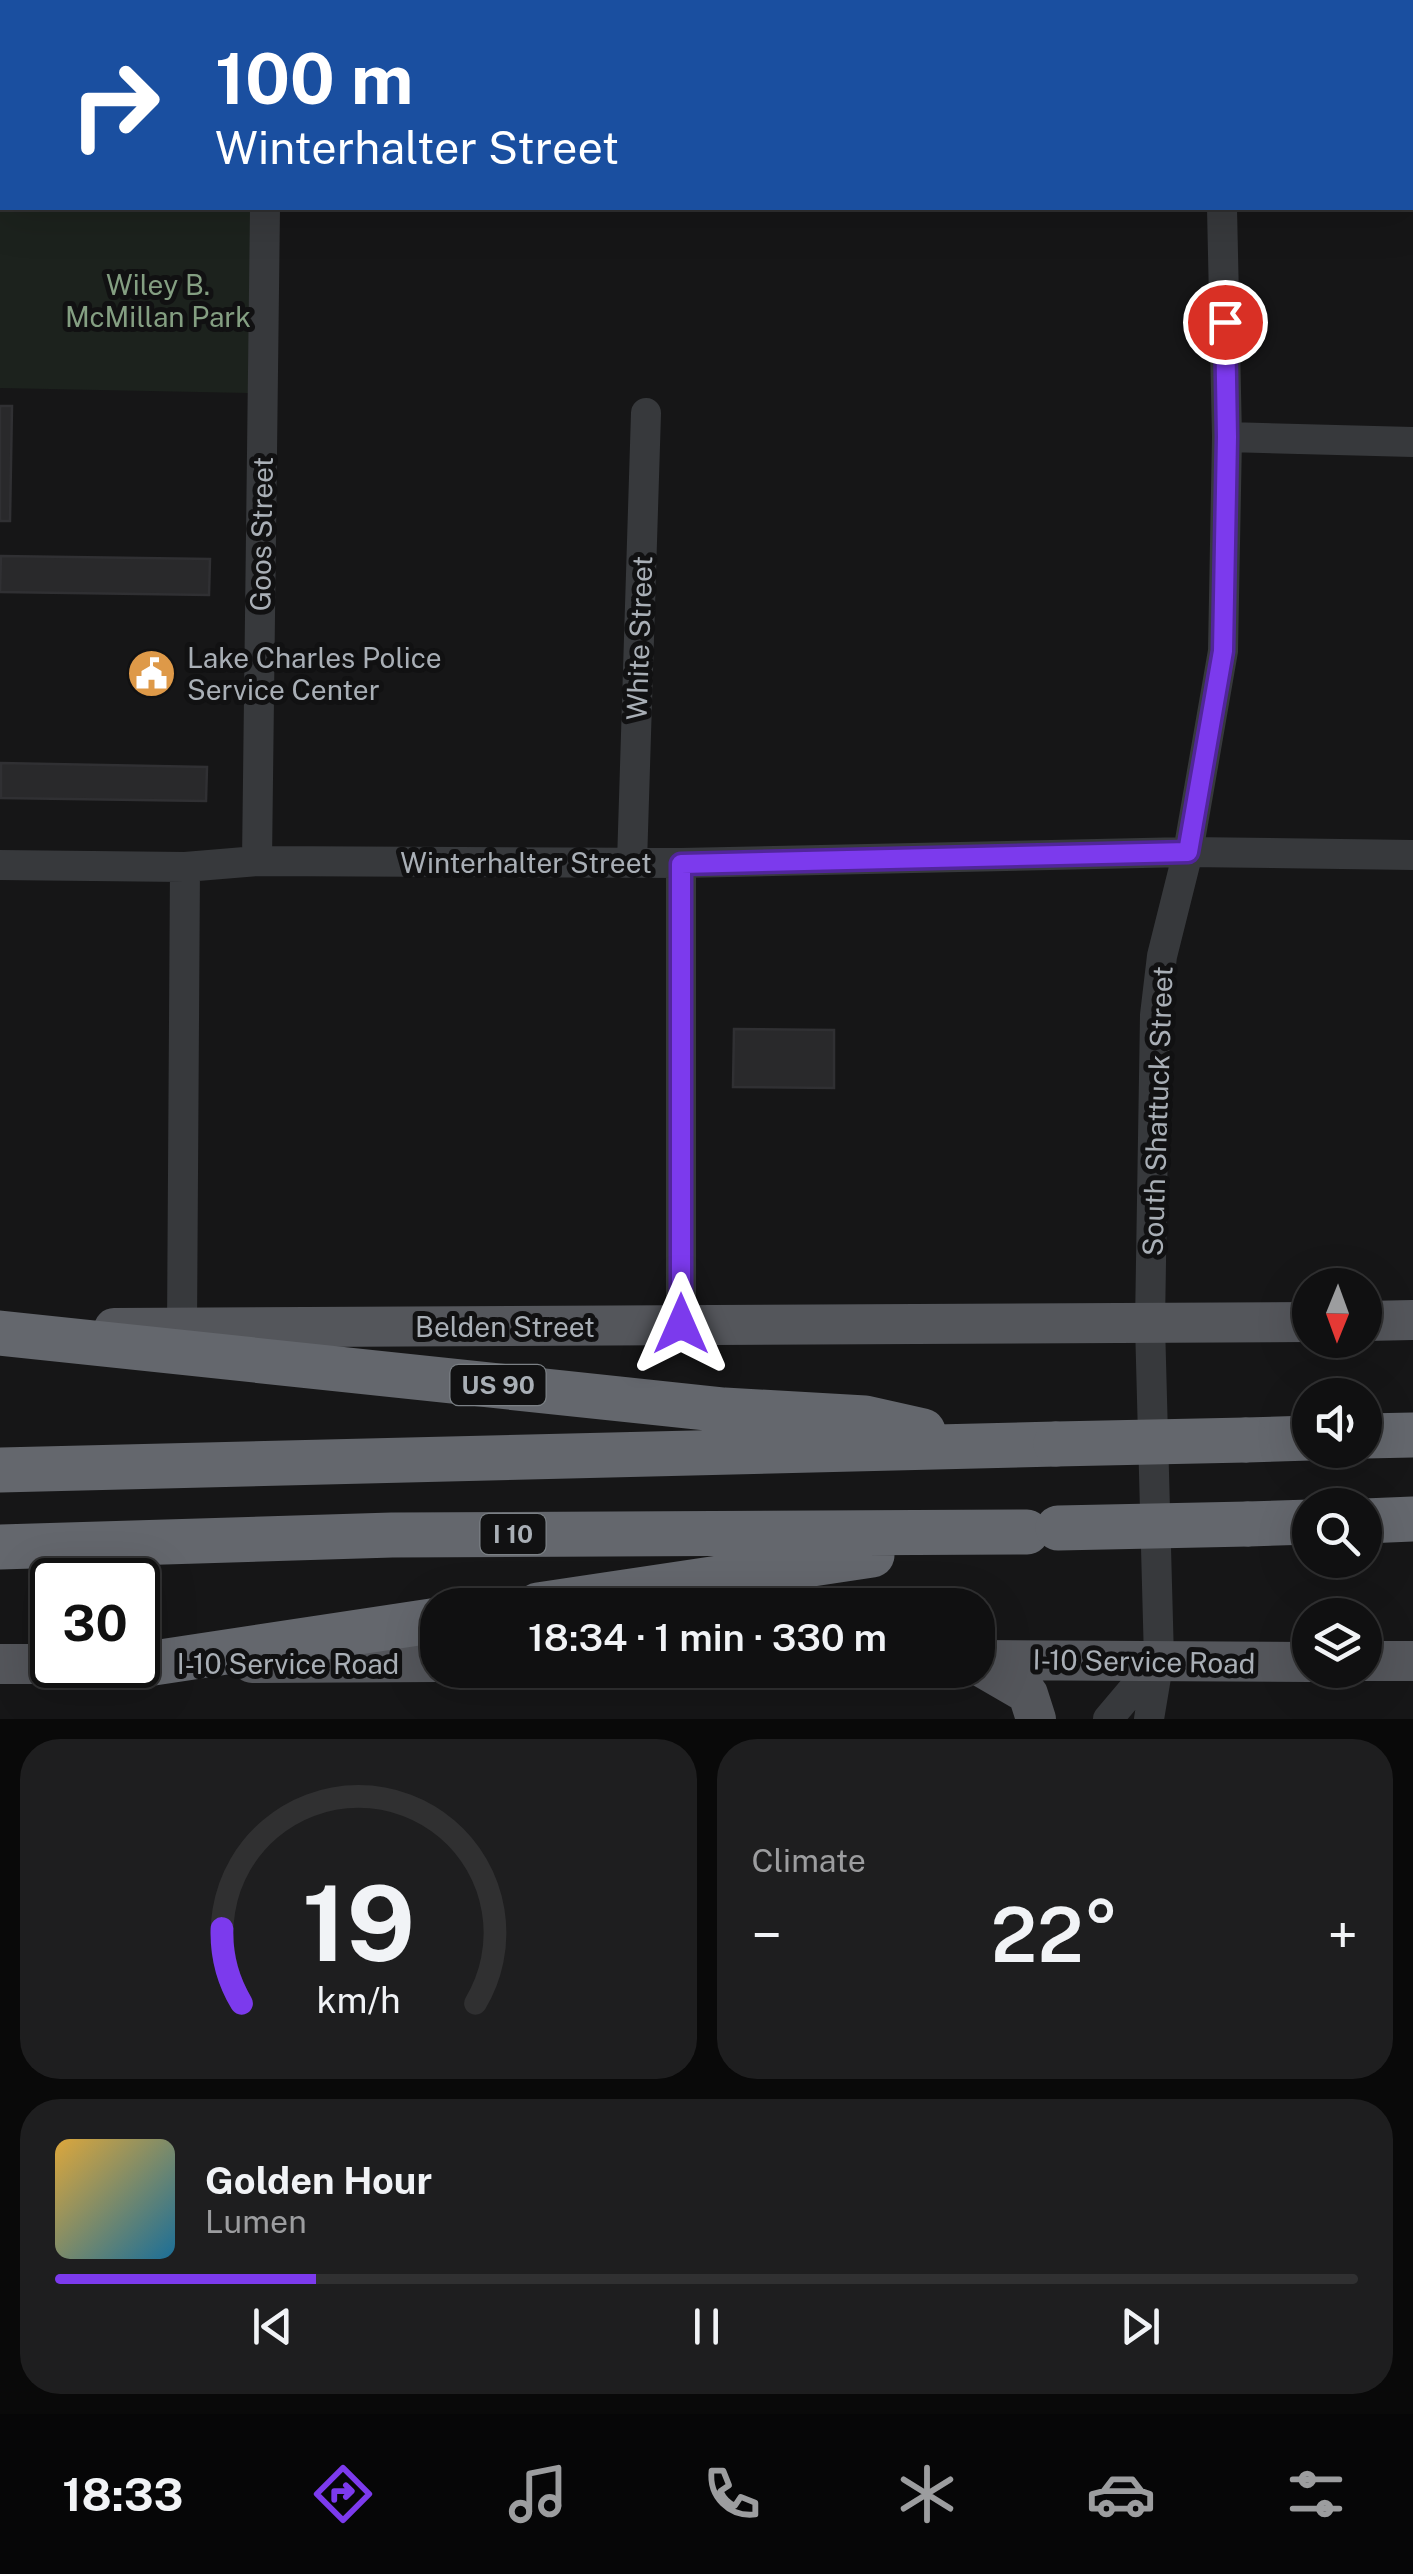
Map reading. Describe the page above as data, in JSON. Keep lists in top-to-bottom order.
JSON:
{
  "streets": {
    "highway": ["US 90", "I 10"],
    "main road": ["Belden Street", "I-10 Service Road"],
    "street": [
      "Goos Street",
      "White Street",
      "Winterhalter Street",
      "South Shattuck Street"
    ]
  },
  "crossings": [
    ["Goos Street", "Winterhalter Street"],
    ["White Street", "Winterhalter Street"],
    ["Winterhalter Street", "South Shattuck Street"],
    ["South Shattuck Street", "Belden Street"],
    ["South Shattuck Street", "I-10 Service Road"],
    ["Belden Street", "US 90"]
  ],
  "parks": ["Wiley B. McMillan Park"],
  "places": {
    "public building": ["Lake Charles Police Service Center"]
  },
  "north": "bottom",
  "page": {
    "turn": ["100 m", "Winterhalter Street"],
    "limit": "30",
    "trip": "18:34 · 1 min · 330 m",
    "tile": "Climate",
    "heat": ["−", "22°", "+"],
    "song": ["Golden Hour", "Lumen"],
    "tabs": "18:33",
    "gauge": ["19", "km/h"]
  }
}
